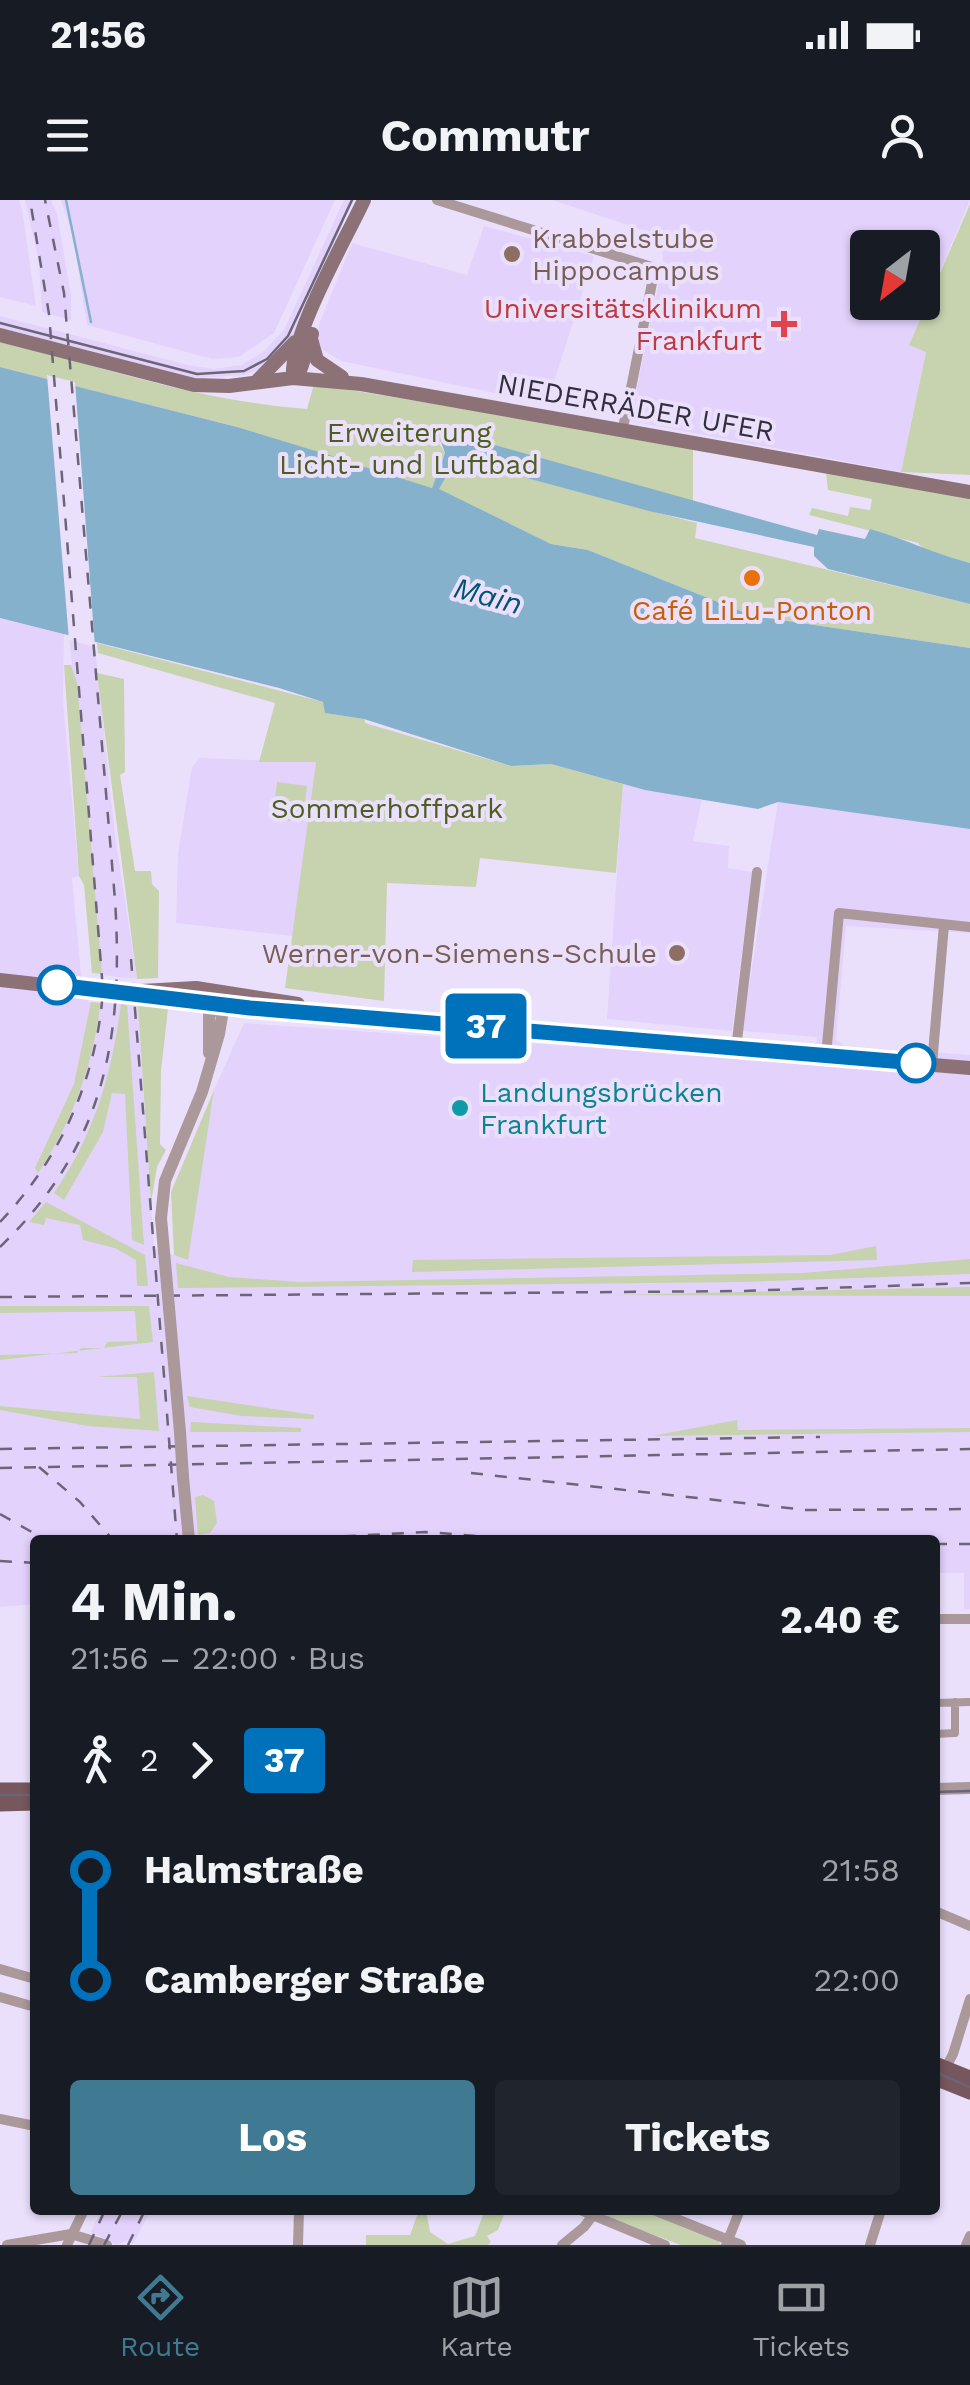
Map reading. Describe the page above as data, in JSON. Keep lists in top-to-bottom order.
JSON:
{
  "streets": {
    "main road": ["NIEDERRÄDER UFER"]
  },
  "water": ["Main"],
  "parks": ["Erweiterung Licht- und Luftbad", "Sommerhoffpark"],
  "places": {
    "other": [
      "Krabbelstube Hippocampus",
      "Café LiLu-Ponton",
      "Werner-von-Siemens-Schule",
      "Landungsbrücken Frankfurt"
    ],
    "health": ["Universitätsklinikum Frankfurt"]
  },
  "lines": ["bus line 37"],
  "north": "bottom left",
  "page": {
    "status": "21:56",
    "header": "Commutr",
    "on_map": "37",
    "heading": ["4 Min.", "21:56 – 22:00 · Bus", "2.40 €"],
    "legs": ["2", "37"],
    "list": [
      {
        "name": "Halmstraße",
        "value": "21:58"
      },
      {
        "name": "Camberger Straße",
        "value": "22:00"
      }
    ],
    "buttons": ["Los", "Tickets"],
    "tabs": ["Route", "Karte", "Tickets"]
  }
}
